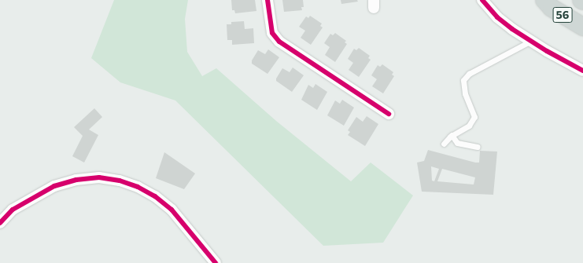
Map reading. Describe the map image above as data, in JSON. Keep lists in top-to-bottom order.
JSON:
{
  "streets": {
    "main road": ["56"]
  }
}
